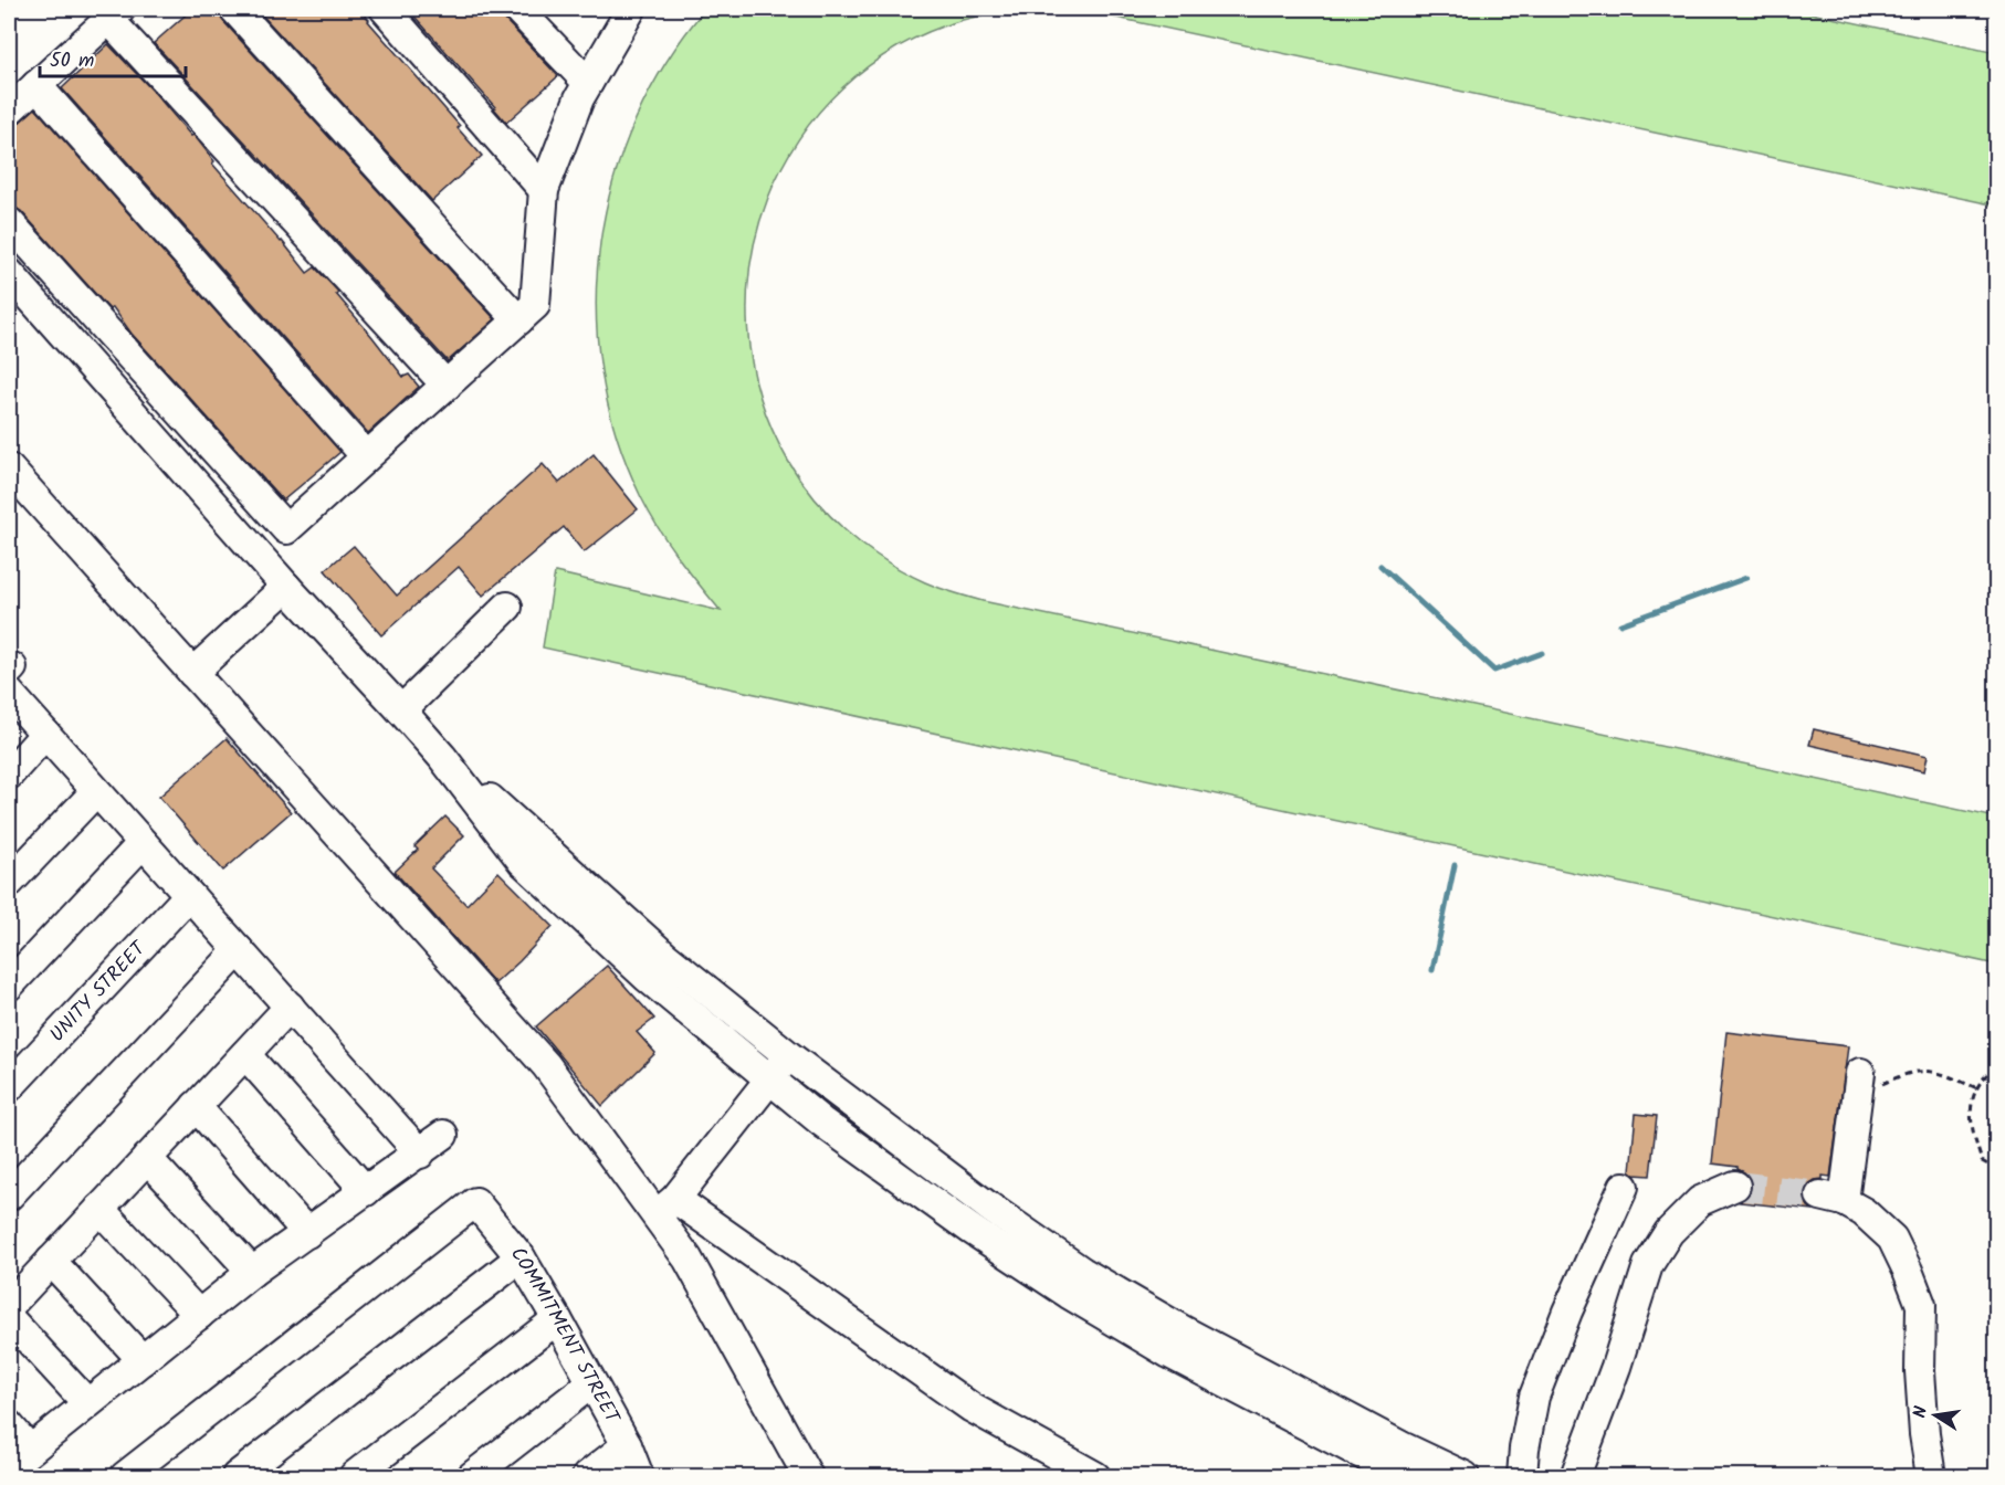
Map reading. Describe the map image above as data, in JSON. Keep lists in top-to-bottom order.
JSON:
{
  "streets": {
    "street": ["UNITY STREET", "COMMITMENT STREET"]
  },
  "scale_bar": "50 m",
  "north": "left"
}
